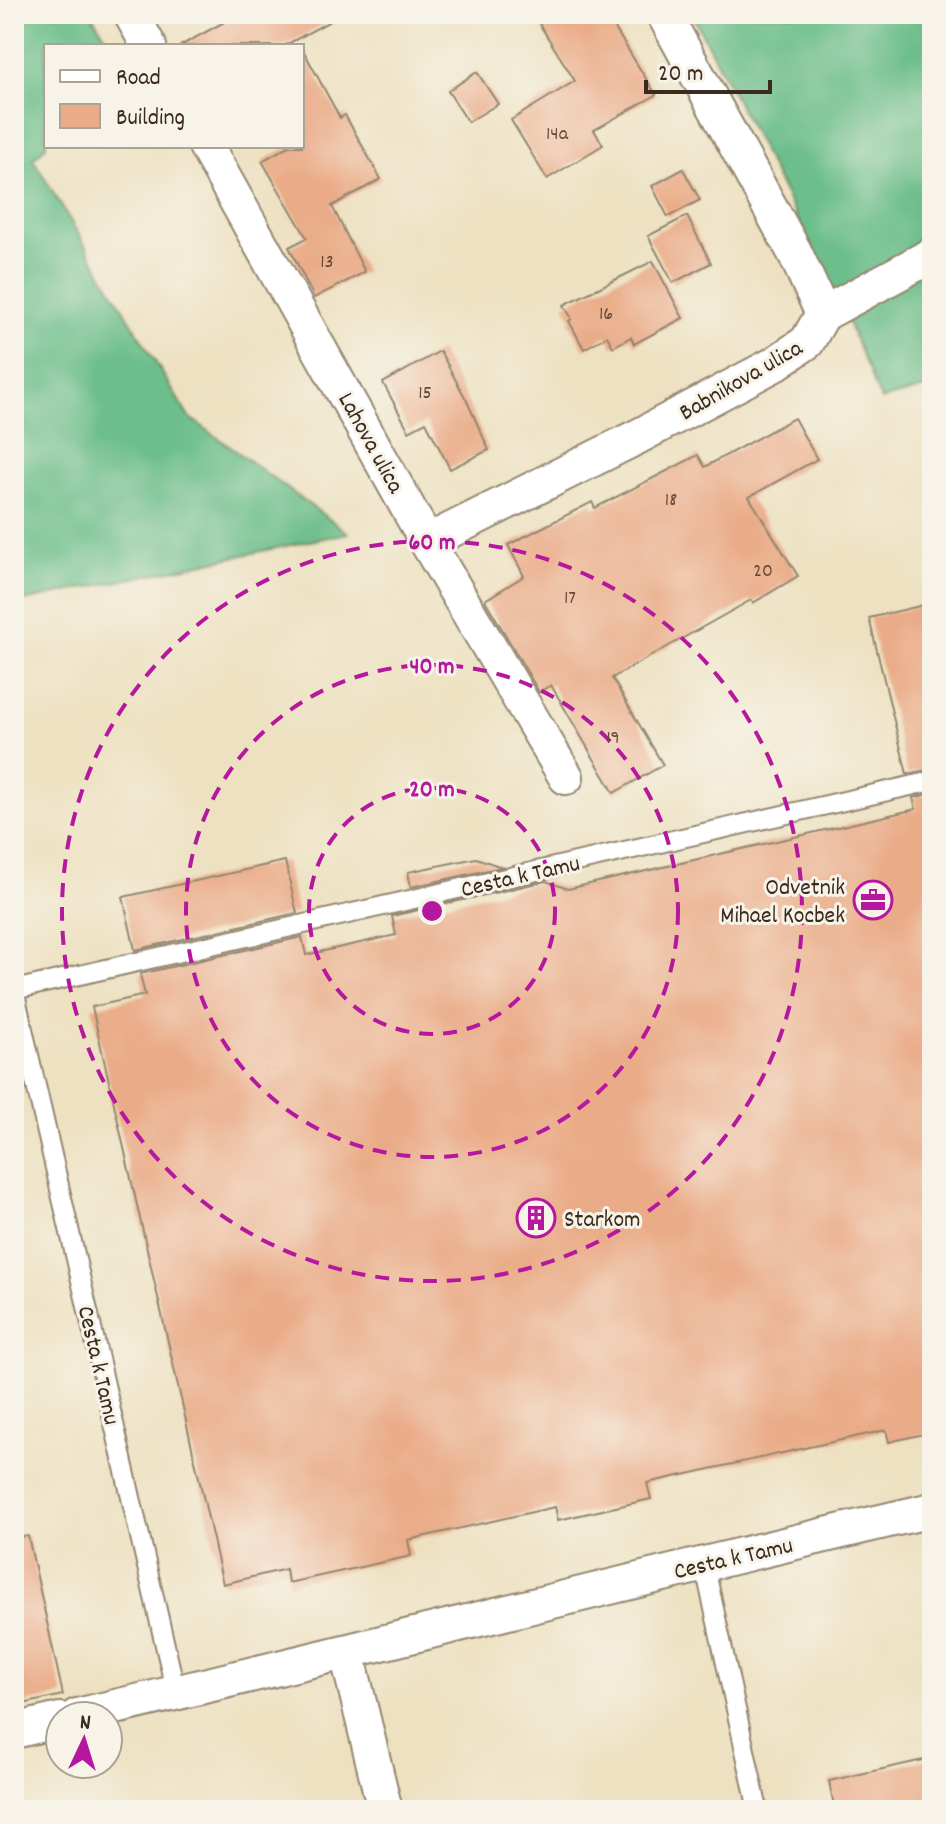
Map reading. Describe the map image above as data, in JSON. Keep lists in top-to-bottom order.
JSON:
{
  "streets": {
    "street": ["Babnikova ulica", "Lahova ulica", "Cesta k Tamu"]
  },
  "crossings": [
    ["Babnikova ulica", "Lahova ulica"]
  ],
  "places": {
    "office": ["Odvetnik Mihael Kocbek"],
    "building": ["Starkom"]
  },
  "house_numbers": [
    "14a",
    "13",
    "16",
    "15",
    "18",
    "20",
    "17",
    "19"
  ],
  "legend": ["Road", "Building"],
  "scale_bar": "20 m",
  "north": "top",
  "rings": ["60 m", "40 m", "20 m"]
}
